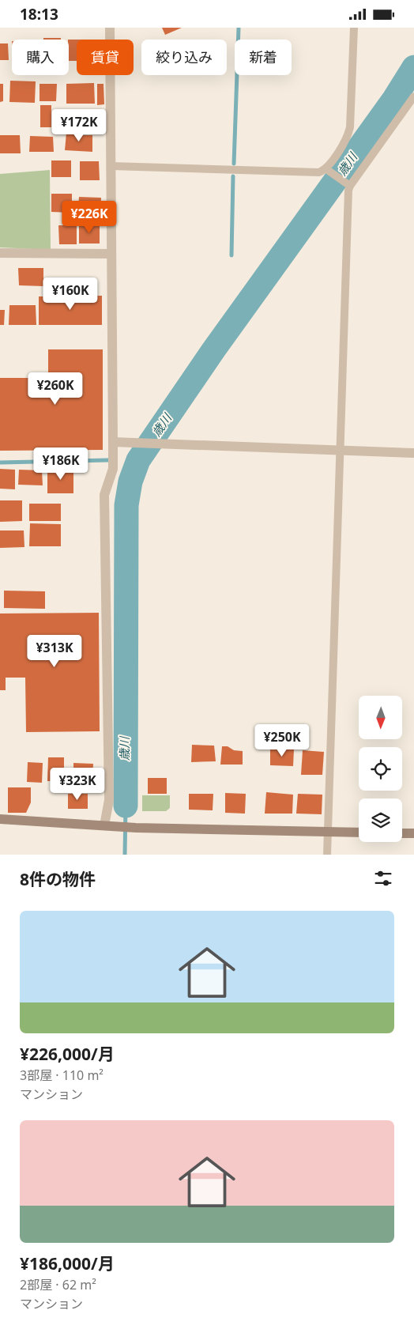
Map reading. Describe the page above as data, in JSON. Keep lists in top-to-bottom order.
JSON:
{
  "water": ["歳川"],
  "north": "bottom",
  "page": {
    "status": "18:13",
    "chip": [
      "購入",
      "賃貸",
      "絞り込み",
      "新着"
    ],
    "price": [
      "¥172K",
      "¥226K",
      "¥160K",
      "¥260K",
      "¥186K",
      "¥313K",
      "¥250K",
      "¥323K"
    ],
    "heading": "8件の物件",
    "list": [
      {
        "name": "¥226,000/月",
        "note": "3部屋 · 110 m² · マンション"
      },
      {
        "name": "¥186,000/月",
        "note": "2部屋 · 62 m² · マンション"
      }
    ]
  }
}
